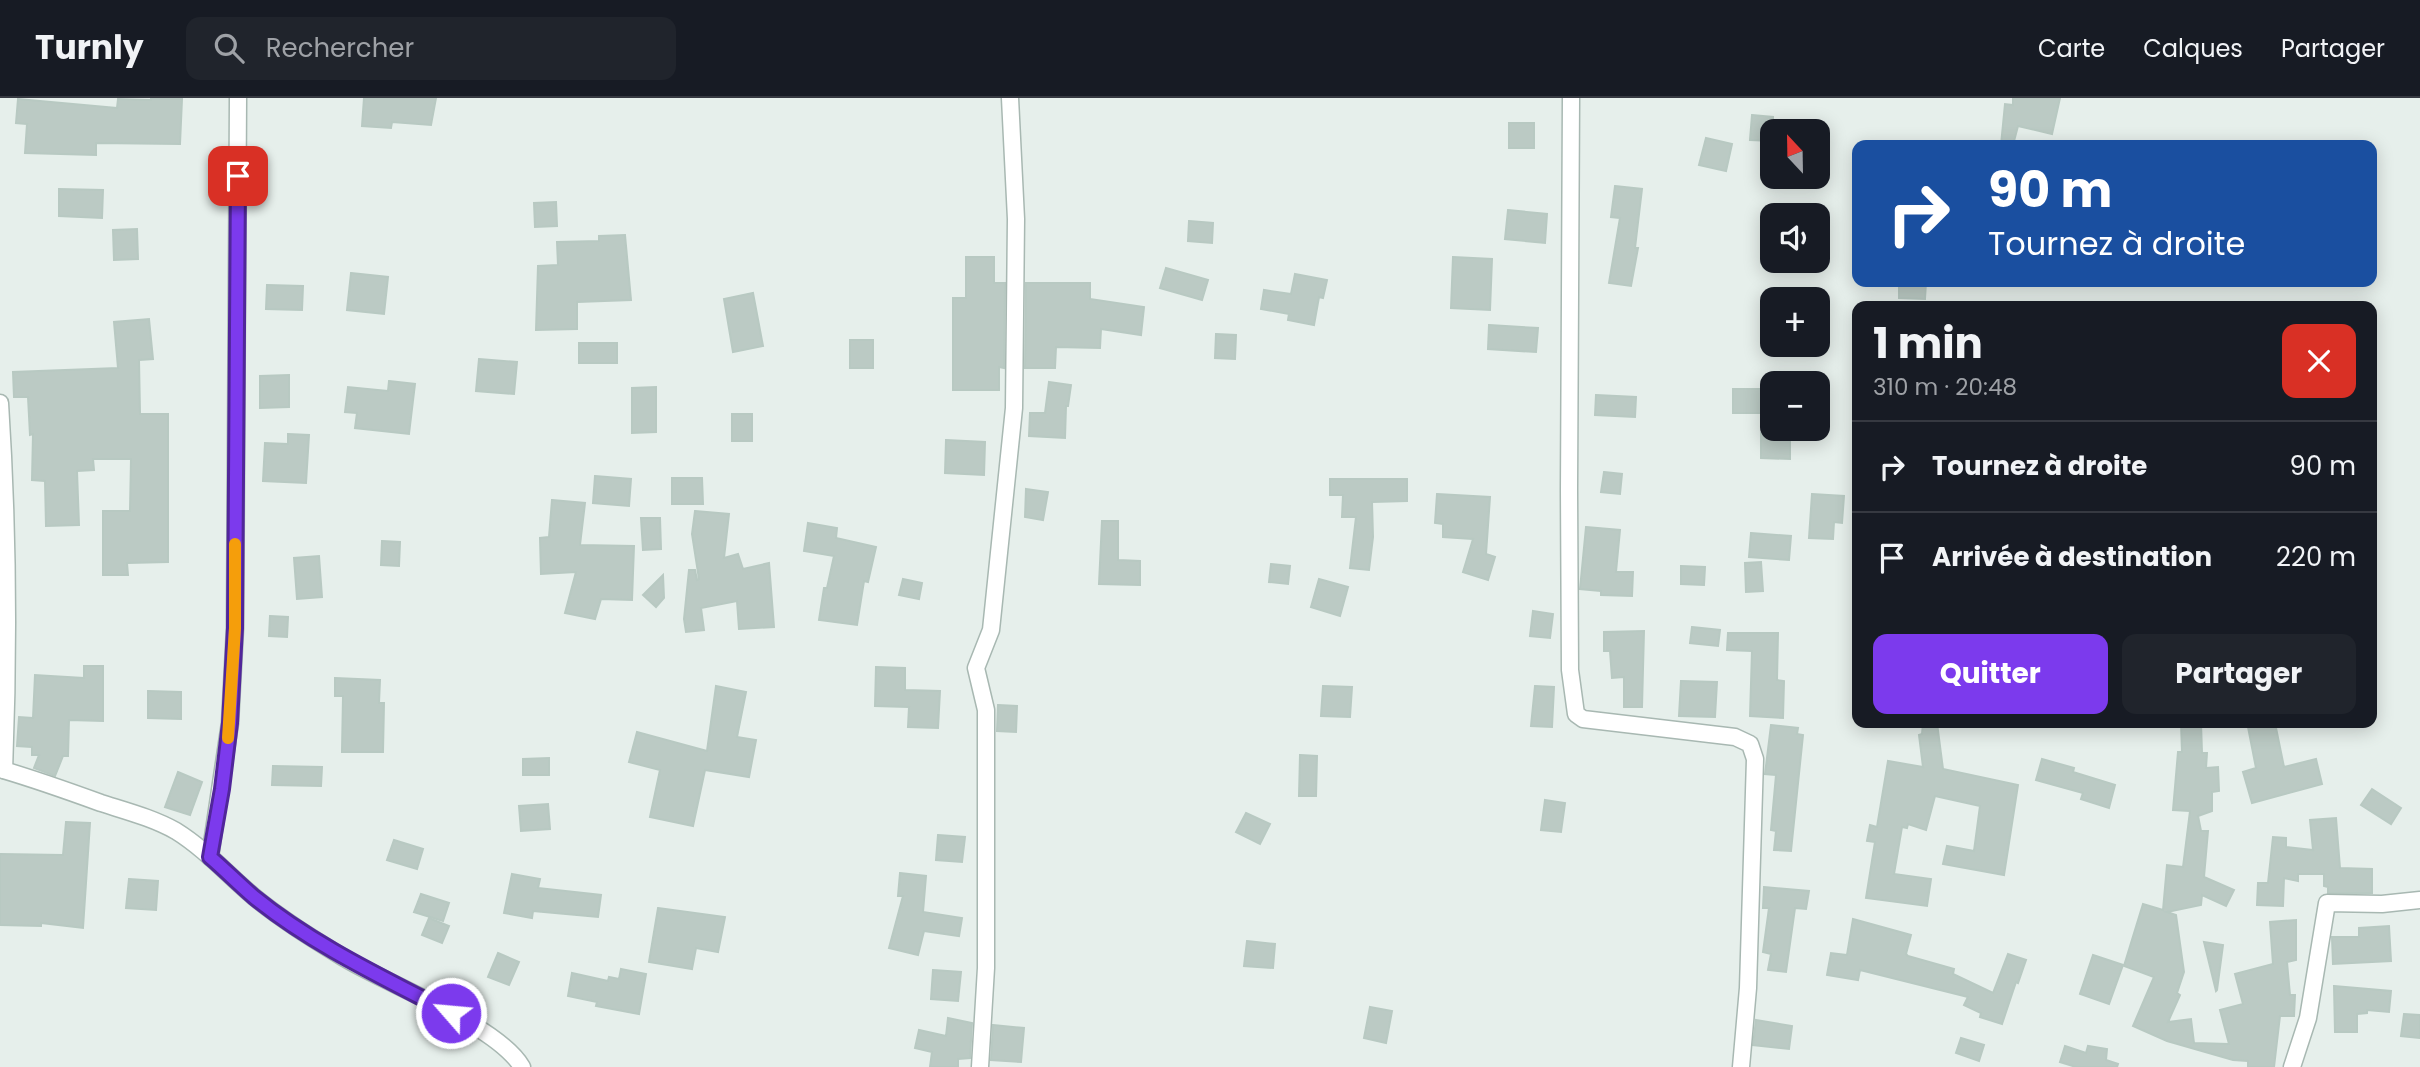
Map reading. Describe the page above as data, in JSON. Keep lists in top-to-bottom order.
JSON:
{
  "north": "top",
  "page": {
    "header": "Turnly",
    "search": "Rechercher",
    "nav": ["Carte", "Calques", "Partager"],
    "map_buttons": ["+", "−"],
    "turn": ["90 m", "Tournez à droite"],
    "heading": ["1 min", "310 m · 20:48"],
    "list": [
      {
        "name": "Tournez à droite",
        "value": "90 m"
      },
      {
        "name": "Arrivée à destination",
        "value": "220 m"
      }
    ],
    "buttons": ["Quitter", "Partager"]
  }
}
